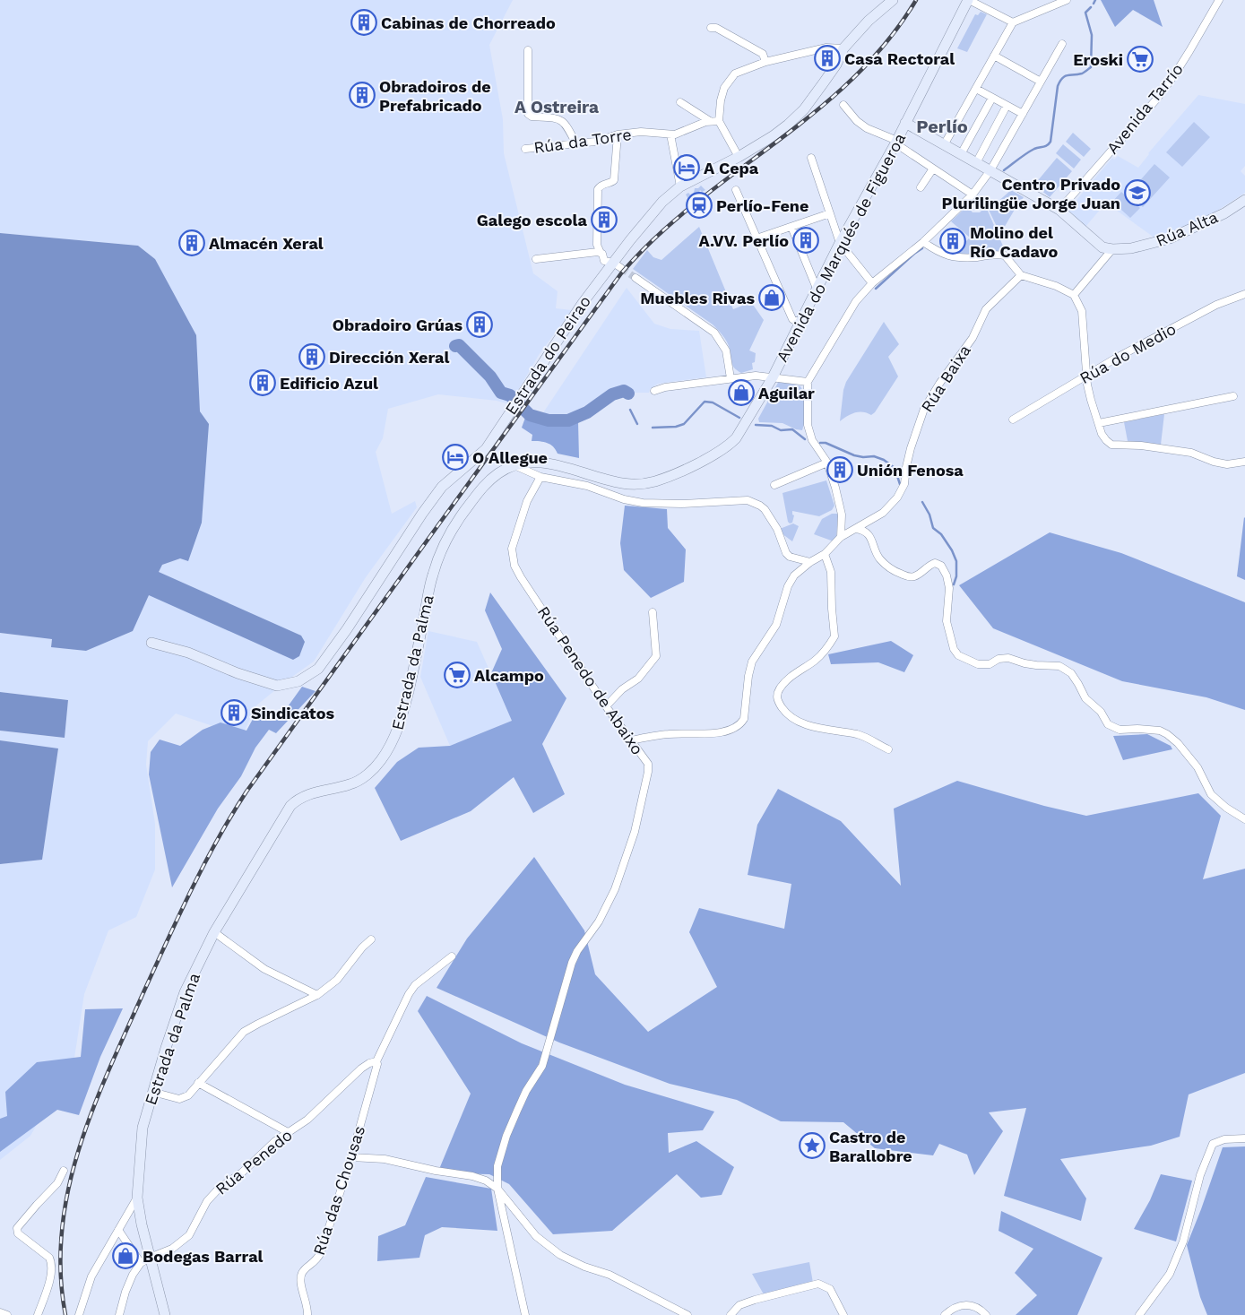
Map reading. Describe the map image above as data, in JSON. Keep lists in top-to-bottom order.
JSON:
{
  "streets": {
    "street": [
      "Avenida Tarrío",
      "Rúa da Torre",
      "Rúa Alta",
      "Avenida do Marqués de Figueroa",
      "Rúa do Medio",
      "Estrada do Peirao",
      "Rúa Baixa",
      "Estrada da Palma",
      "Rúa Penedo de Abaixo",
      "Rúa Penedo",
      "Rúa das Chousas"
    ]
  },
  "crossings": [
    ["Avenida do Marqués de Figueroa", "Estrada da Palma"],
    ["Rúa Baixa", "Rúa Penedo de Abaixo"],
    ["Estrada da Palma", "Rúa Penedo"],
    ["Rúa Penedo", "Rúa das Chousas"]
  ],
  "districts": ["A Ostreira", "Perlío"],
  "places": {
    "building": [
      "Cabinas de Chorreado",
      "Casa Rectoral",
      "Obradoiros de Prefabricado",
      "Galego escola",
      "A.VV. Perlío",
      "Molino del Río Cadavo",
      "Almacén Xeral",
      "Obradoiro Grúas",
      "Dirección Xeral",
      "Edificio Azul",
      "Unión Fenosa",
      "Sindicatos"
    ],
    "supermarket": ["Eroski", "Alcampo"],
    "hotel": ["A Cepa", "O Allegue"],
    "school or university": ["Centro Privado Plurilingüe Jorge Juan"],
    "station": ["Perlío-Fene"],
    "shop": ["Muebles Rivas", "Aguilar", "Bodegas Barral"],
    "place": ["Castro de Barallobre"]
  }
}
